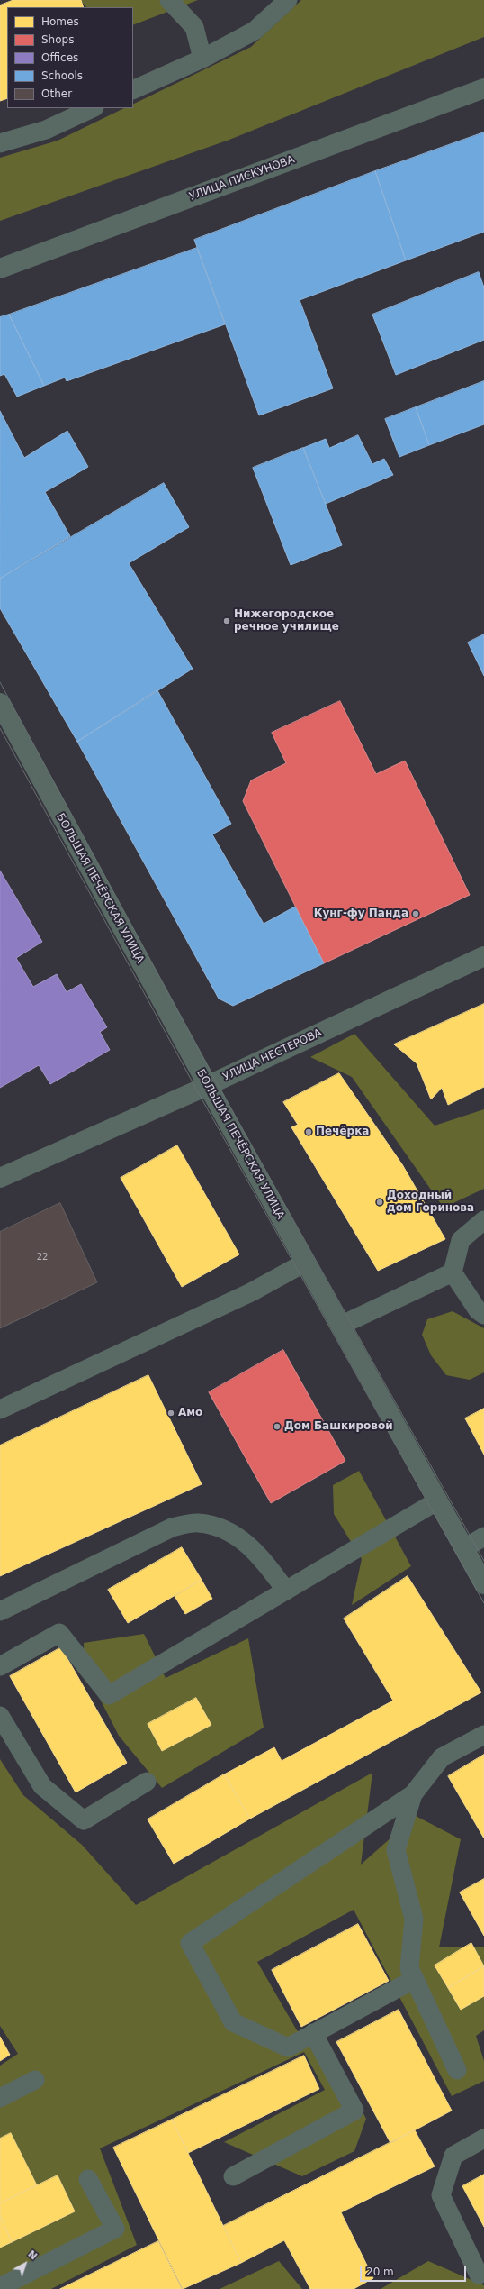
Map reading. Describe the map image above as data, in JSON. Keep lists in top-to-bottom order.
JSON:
{
  "streets": {
    "street": ["УЛИЦА ПИСКУНОВА", "БОЛЬШАЯ ПЕЧЁРСКАЯ УЛИЦА", "УЛИЦА НЕСТЕРОВА"]
  },
  "crossings": [
    ["БОЛЬШАЯ ПЕЧЁРСКАЯ УЛИЦА", "УЛИЦА НЕСТЕРОВА"]
  ],
  "places": [
    "Нижегородское речное училище",
    "Кунг-фу Панда",
    "Печёрка",
    "Доходный дом Горинова",
    "Амо",
    "Дом Башкировой"
  ],
  "house_numbers": ["22"],
  "legend": [
    "Homes",
    "Shops",
    "Offices",
    "Schools",
    "Other"
  ],
  "scale_bar": "20 m",
  "north": "top right"
}
